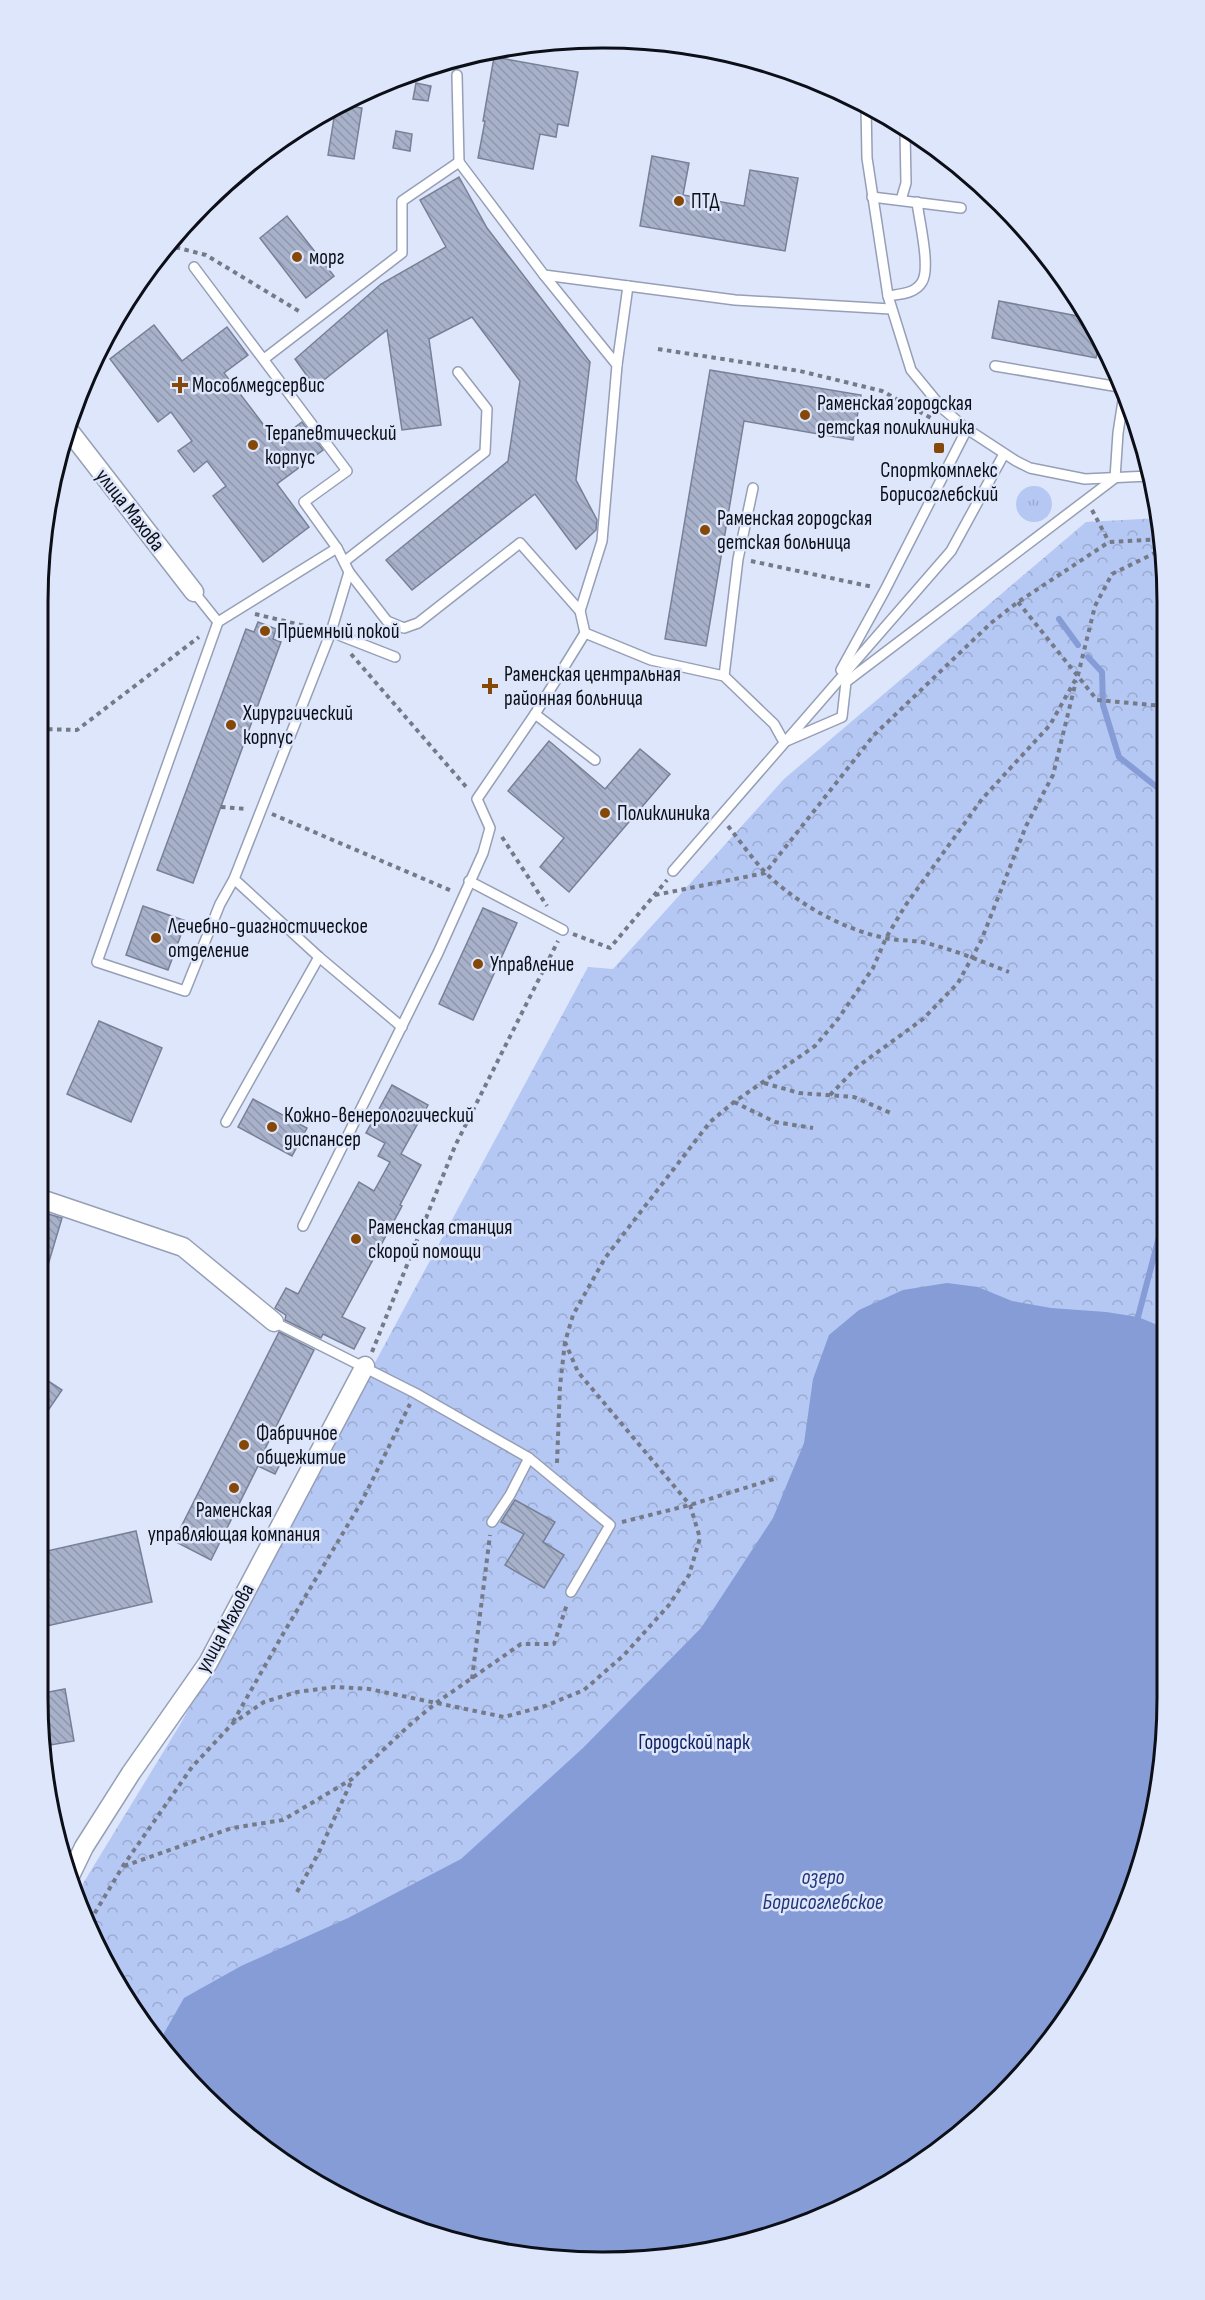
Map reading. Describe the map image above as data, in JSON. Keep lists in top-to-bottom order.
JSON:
{
  "streets": {
    "street": ["улица Махова"]
  },
  "water": ["озеро Борисоглебское"],
  "parks": ["Городской парк"],
  "places": {
    "other": [
      "ПТД",
      "морг",
      "Раменская городская детская поликлиника",
      "Терапевтический корпус",
      "Раменская городская детская больница",
      "Приемный покой",
      "Хирургический корпус",
      "Поликлиника",
      "Лечебно-диагностическое отделение",
      "Управление",
      "Кожно-венерологический диспансер",
      "Раменская станция скорой помощи",
      "Фабричное общежитие",
      "Раменская управляющая компания"
    ],
    "health": ["Мособлмедсервис", "Раменская центральная районная больница"],
    "transit": ["Спорткомплекс Борисоглебский"]
  }
}
